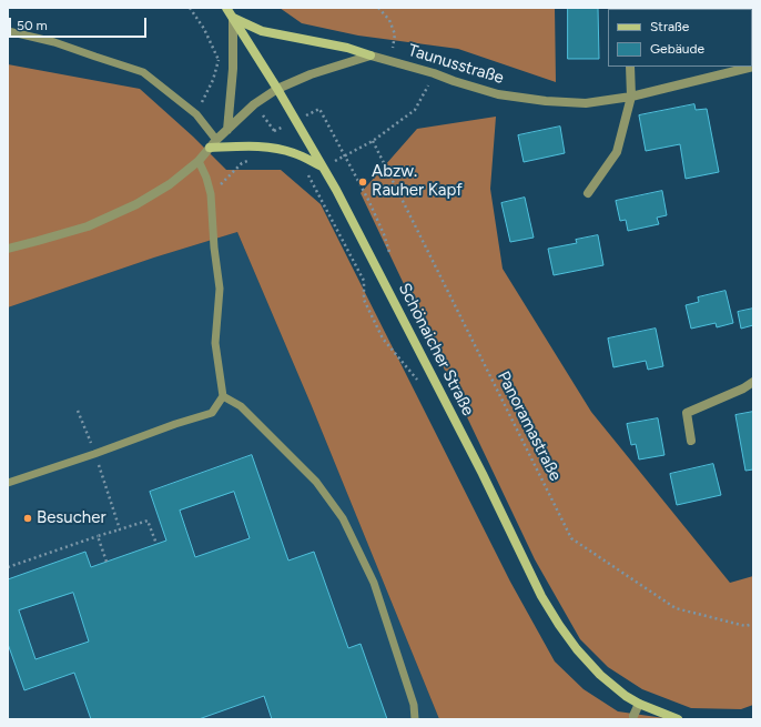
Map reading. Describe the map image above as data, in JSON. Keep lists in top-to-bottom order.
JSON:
{
  "streets": {
    "main road": ["Schönaicher Straße"],
    "street": ["Taunusstraße"],
    "path": ["Panoramastraße"]
  },
  "places": ["Abzw. Rauher Kapf", "Besucher"],
  "legend": ["Straße", "Gebäude"],
  "scale_bar": "50 m"
}
